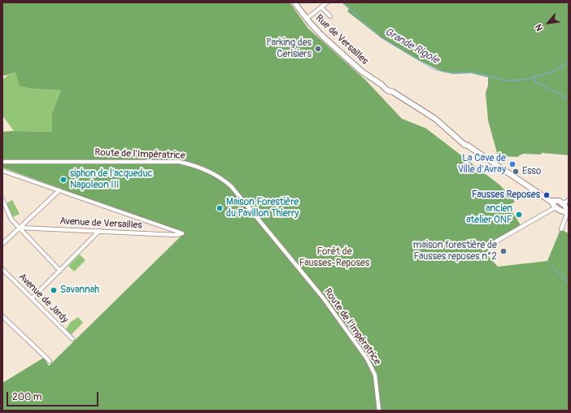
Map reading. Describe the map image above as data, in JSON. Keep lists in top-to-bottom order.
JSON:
{
  "streets": {
    "main road": ["Rue de Versailles"],
    "street": ["Route de l'Impératrice", "Avenue de Versailles", "Avenue de Jardy"]
  },
  "water": ["Grande Rigole"],
  "parks": ["Forêt de Fausses-Reposes"],
  "places": [
    "Parking des Cerisiers",
    "La Cave de Ville d'Avray",
    "Esso",
    "siphon de l'acqueduc Napoleon III",
    "Fausses Reposes",
    "Maison Forestière du Pavillon Thierry",
    "ancien atelier ONF",
    "maison forestière de Fausses reposes n°2",
    "Savannah"
  ],
  "scale_bar": "200 m",
  "north": "bottom left"
}
